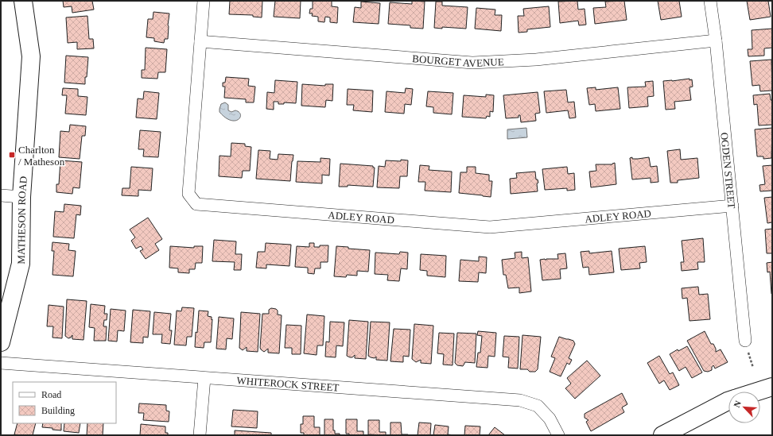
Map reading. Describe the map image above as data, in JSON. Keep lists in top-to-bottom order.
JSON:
{
  "streets": {
    "street": [
      "BOURGET AVENUE",
      "OGDEN STREET",
      "ADLEY ROAD",
      "MATHESON ROAD",
      "WHITEROCK STREET"
    ]
  },
  "crossings": [
    ["BOURGET AVENUE", "OGDEN STREET"],
    ["BOURGET AVENUE", "ADLEY ROAD"],
    ["OGDEN STREET", "ADLEY ROAD"]
  ],
  "places": {
    "transit": ["Charlton / Matheson"]
  },
  "legend": ["Road", "Building"],
  "north": "top left"
}
